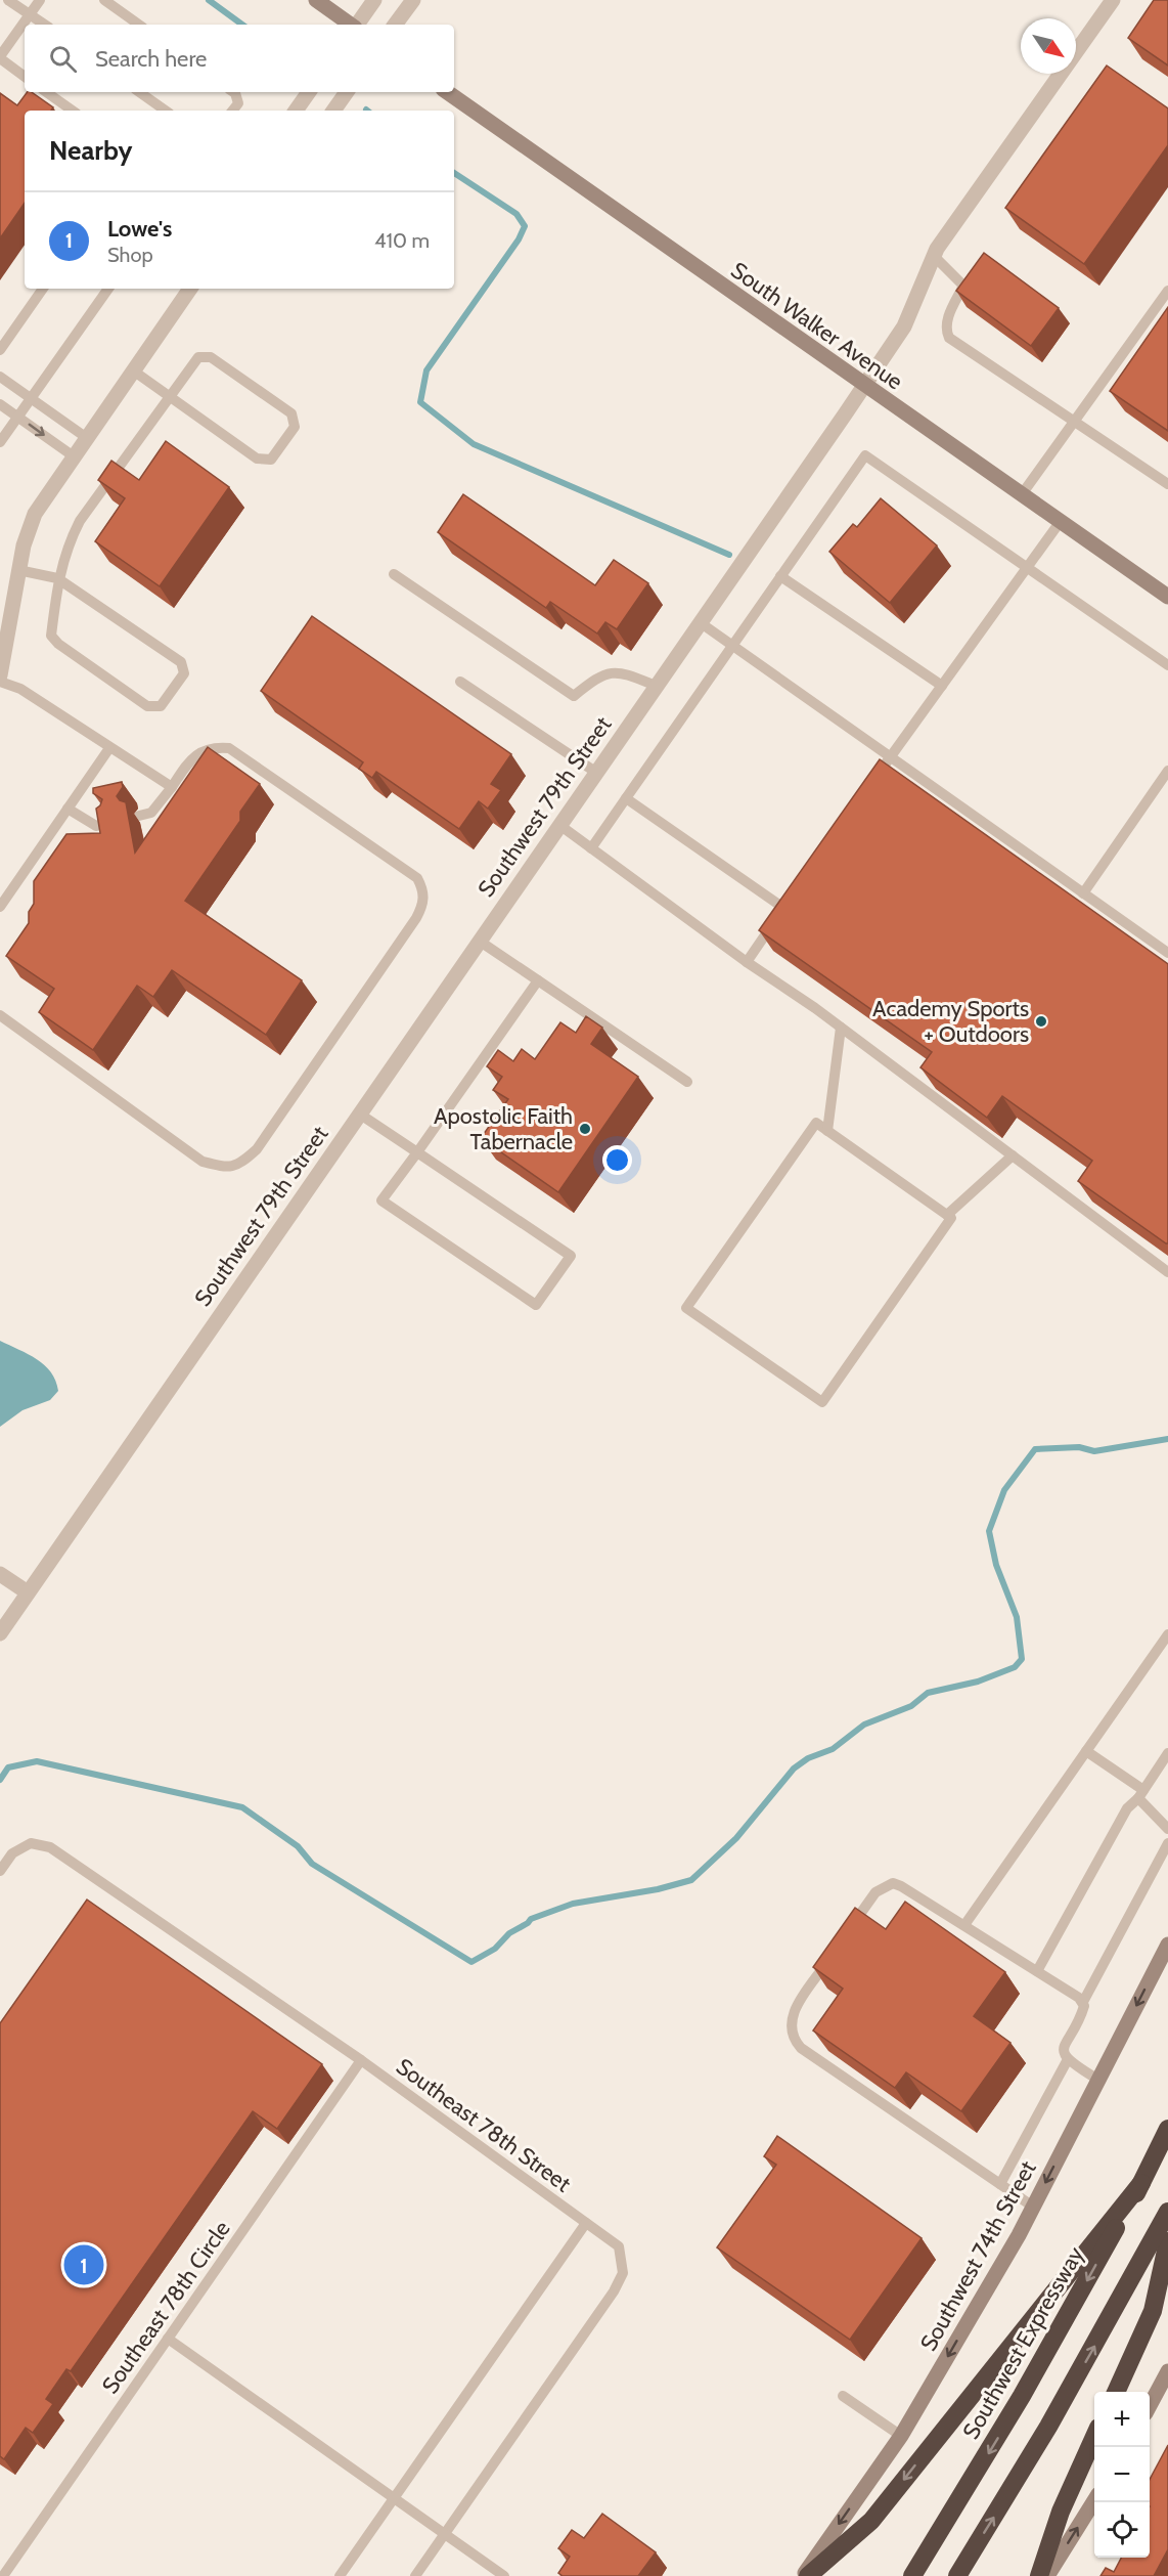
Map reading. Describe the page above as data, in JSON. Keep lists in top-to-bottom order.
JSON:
{
  "streets": {
    "highway": ["Southwest Expressway"],
    "main road": ["South Walker Avenue", "Southwest 74th Street"],
    "street": ["Southwest 79th Street"],
    "lane": ["Southeast 78th Street", "Southeast 78th Circle"]
  },
  "crossings": [
    ["South Walker Avenue", "Southwest 79th Street"],
    ["Southeast 78th Street", "Southeast 78th Circle"]
  ],
  "one_way": ["Southwest 74th Street"],
  "places": ["Academy Sports + Outdoors", "Apostolic Faith Tabernacle"],
  "north": "bottom right",
  "page": {
    "search": "Search here",
    "heading": "Nearby",
    "list": [
      {
        "mark": "1",
        "name": "Lowe's",
        "note": "Shop",
        "value": "410 m"
      }
    ],
    "pins": "1",
    "map_buttons": ["+", "−"]
  }
}
